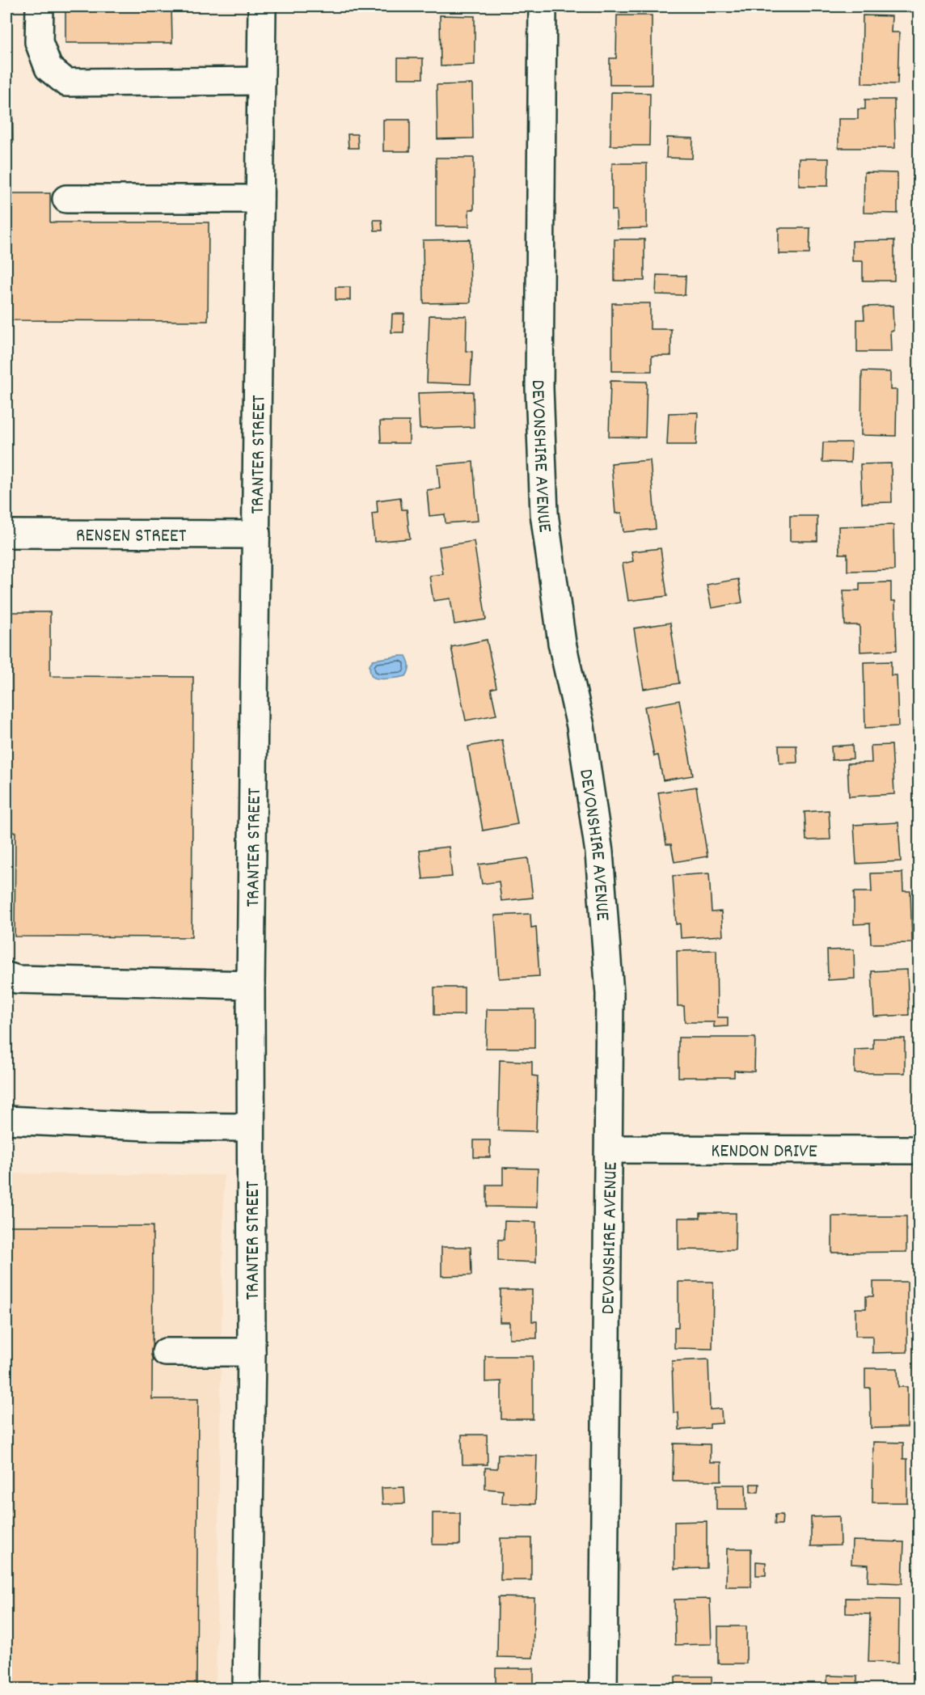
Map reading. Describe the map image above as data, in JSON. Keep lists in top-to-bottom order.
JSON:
{
  "streets": {
    "street": [
      "TRANTER STREET",
      "DEVONSHIRE AVENUE",
      "RENSEN STREET",
      "KENDON DRIVE"
    ]
  },
  "crossings": [
    ["TRANTER STREET", "RENSEN STREET"],
    ["DEVONSHIRE AVENUE", "KENDON DRIVE"]
  ]
}
